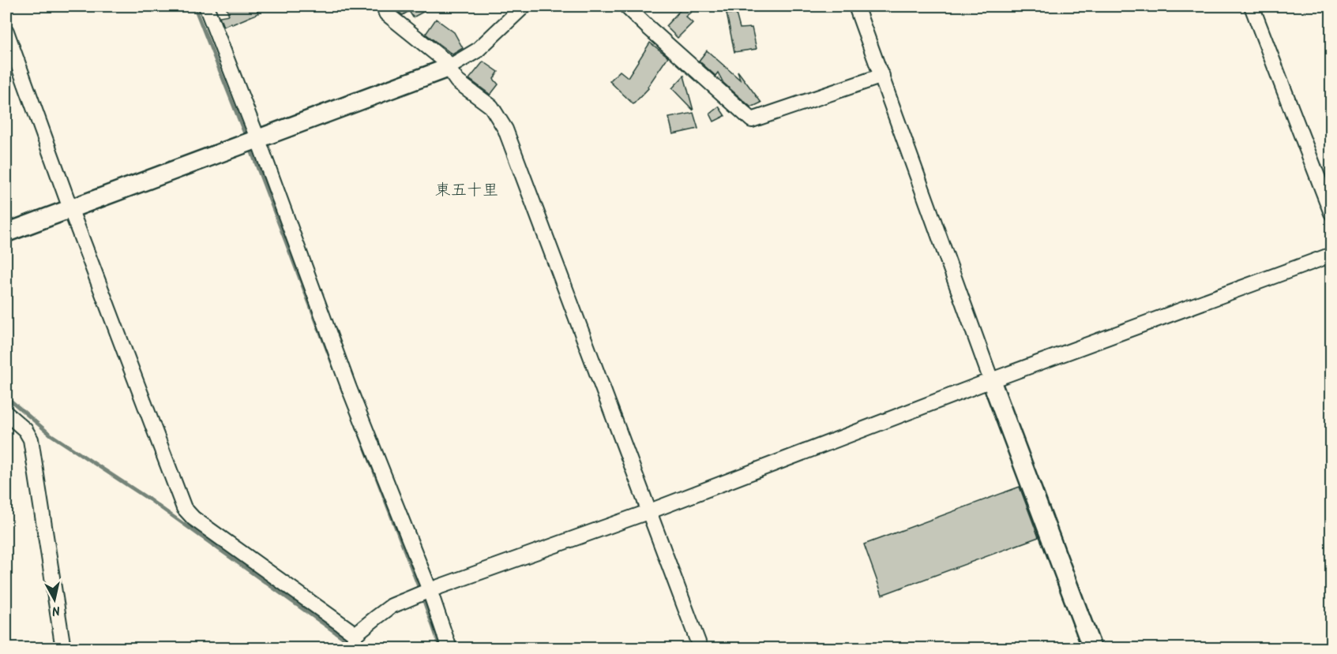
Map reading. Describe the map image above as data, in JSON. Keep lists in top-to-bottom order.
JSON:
{
  "districts": ["東五十里"],
  "north": "bottom"
}
